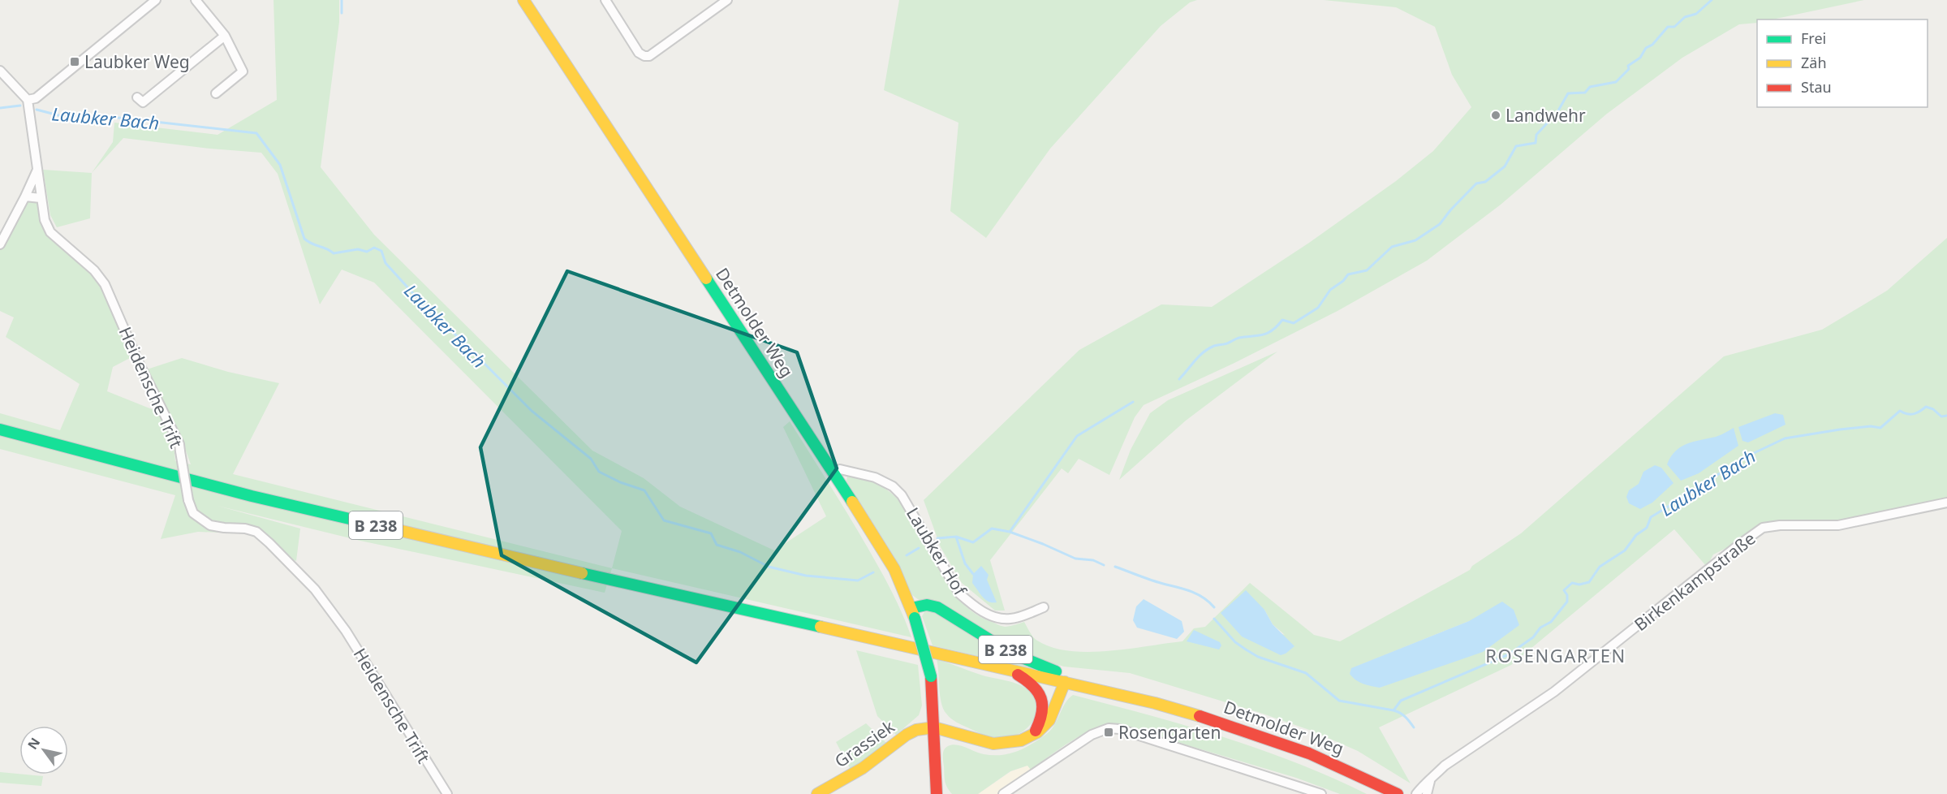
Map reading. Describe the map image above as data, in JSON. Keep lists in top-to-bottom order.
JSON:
{
  "streets": {
    "main road": ["Detmolder Weg", "B 238", "Grassiek"],
    "street": ["Heidensche Trift", "Laubker Hof", "Birkenkampstraße"]
  },
  "crossings": [
    ["Detmolder Weg", "B 238"],
    ["Detmolder Weg", "Laubker Hof"],
    ["Detmolder Weg", "Grassiek"]
  ],
  "districts": ["ROSENGARTEN"],
  "water": ["Laubker Bach"],
  "places": {
    "transit": ["Laubker Weg", "Rosengarten"],
    "other": ["Landwehr"]
  },
  "legend": ["Frei", "Zäh", "Stau"],
  "north": "top left"
}
